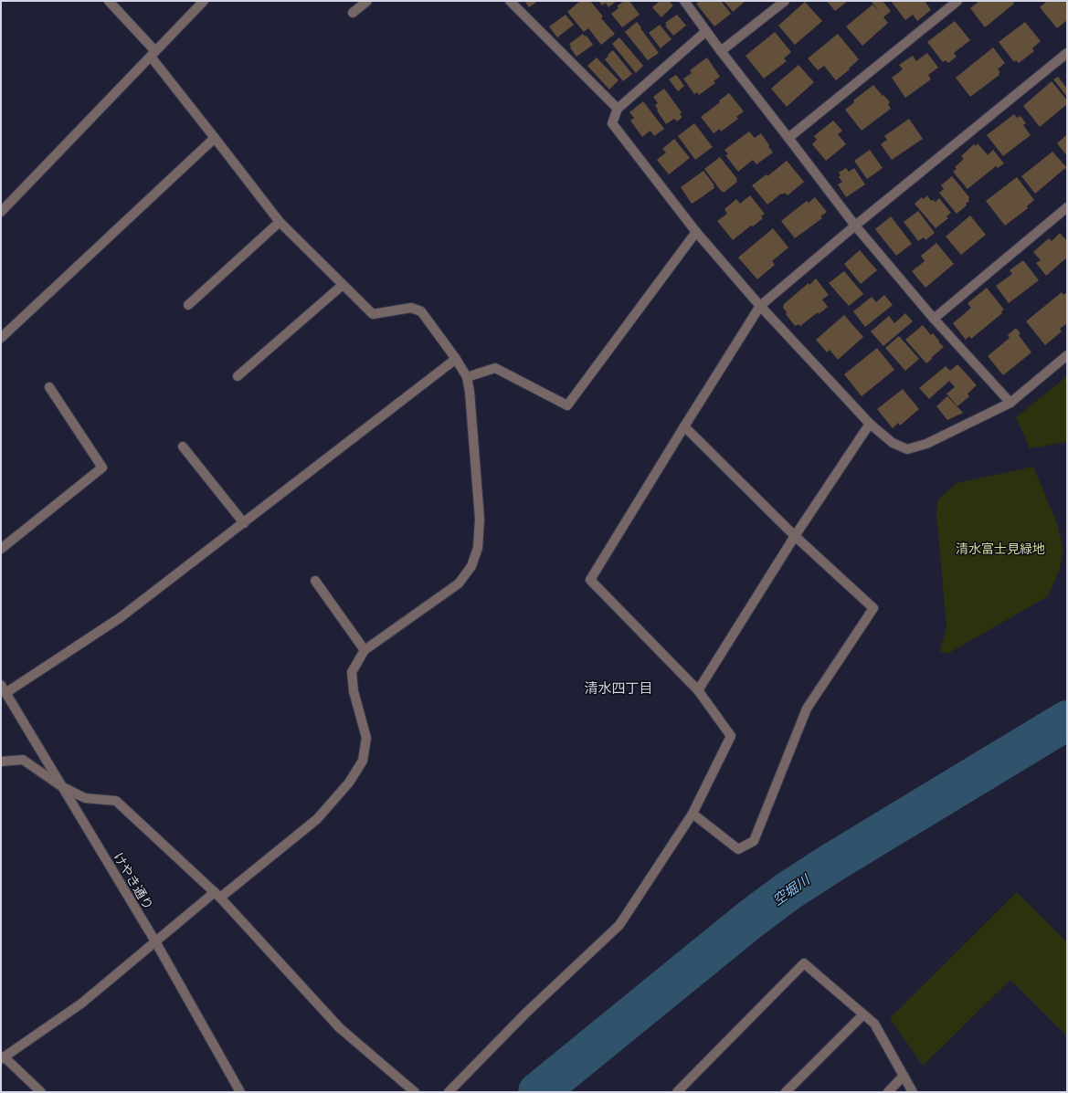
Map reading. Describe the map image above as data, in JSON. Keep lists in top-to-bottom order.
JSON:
{
  "streets": {
    "street": ["けやき通り"]
  },
  "districts": ["清水四丁目"],
  "water": ["空堀川"],
  "parks": ["清水富士見緑地"]
}
